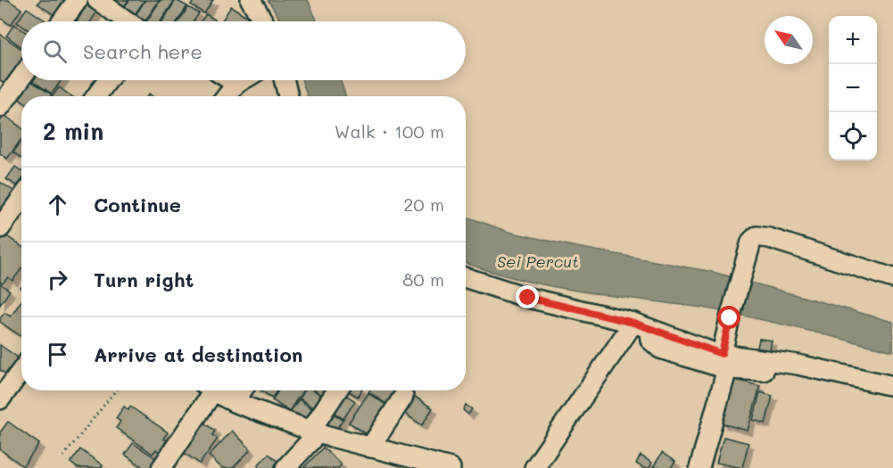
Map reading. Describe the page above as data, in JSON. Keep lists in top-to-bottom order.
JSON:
{
  "water": ["Sei Percut"],
  "north": "top left",
  "page": {
    "map_buttons": ["+", "−"],
    "search": "Search here",
    "heading": ["2 min", "Walk · 100 m"],
    "list": [
      ["Continue", "20 m"],
      ["Turn right", "80 m"],
      "Arrive at destination"
    ]
  }
}
